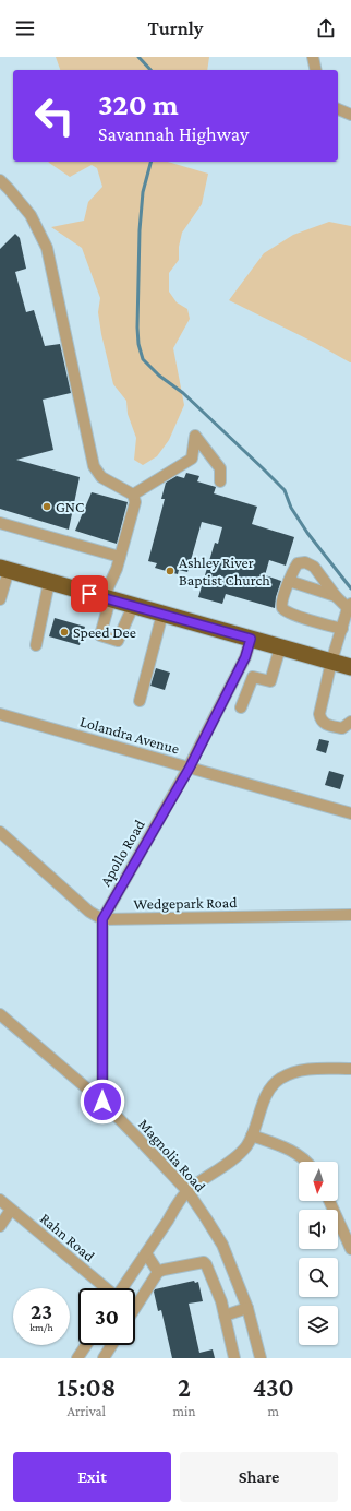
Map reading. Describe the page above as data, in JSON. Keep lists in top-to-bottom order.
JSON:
{
  "streets": {
    "street": [
      "Lolandra Avenue",
      "Apollo Road",
      "Wedgepark Road",
      "Magnolia Road",
      "Rahn Road"
    ]
  },
  "crossings": [
    ["Lolandra Avenue", "Apollo Road"],
    ["Apollo Road", "Wedgepark Road"],
    ["Apollo Road", "Magnolia Road"]
  ],
  "places": ["GNC", "Ashley River Baptist Church", "Speed Dee"],
  "north": "bottom",
  "page": {
    "header": "Turnly",
    "turn": ["320 m", "Savannah Highway"],
    "speed": "23 km/h",
    "limit": "30",
    "eta": [
      "15:08",
      "Arrival",
      "2",
      "min",
      "430",
      "m"
    ],
    "buttons": ["Exit", "Share"]
  }
}
